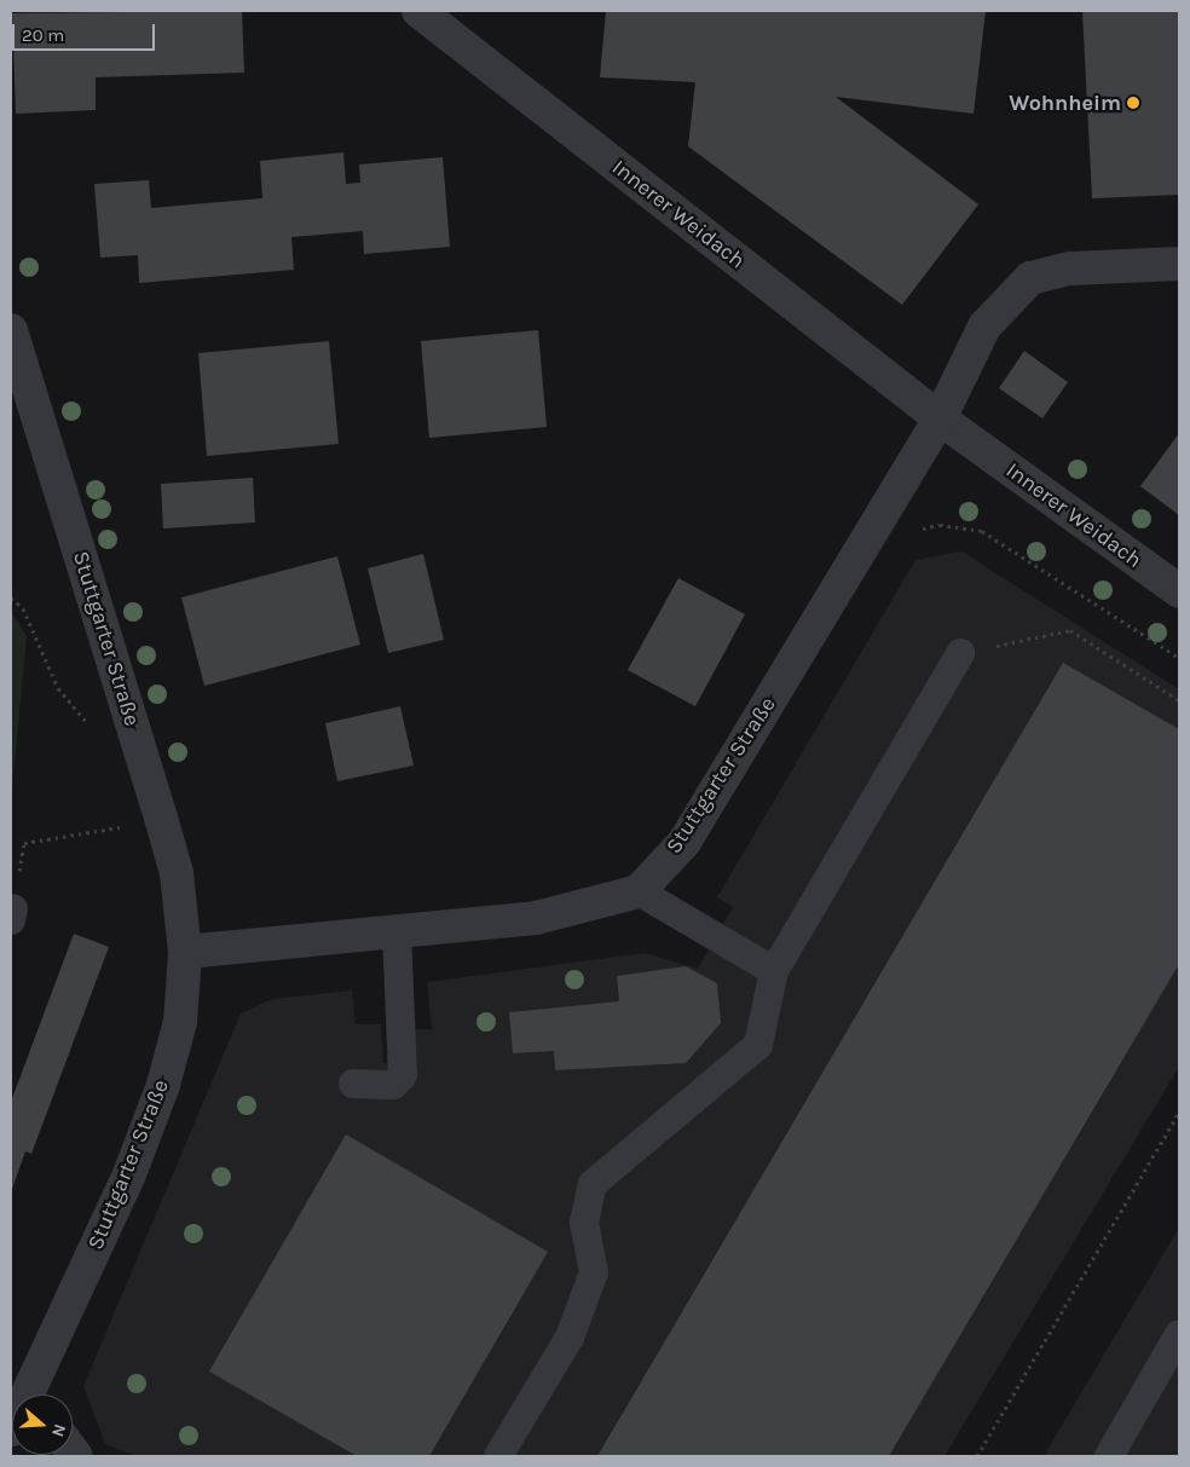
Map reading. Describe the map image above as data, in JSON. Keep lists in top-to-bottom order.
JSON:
{
  "streets": {
    "street": ["Innerer Weidach", "Stuttgarter Straße"]
  },
  "crossings": [
    ["Innerer Weidach", "Stuttgarter Straße"]
  ],
  "places": ["Wohnheim"],
  "scale_bar": "20 m",
  "north": "right"
}
